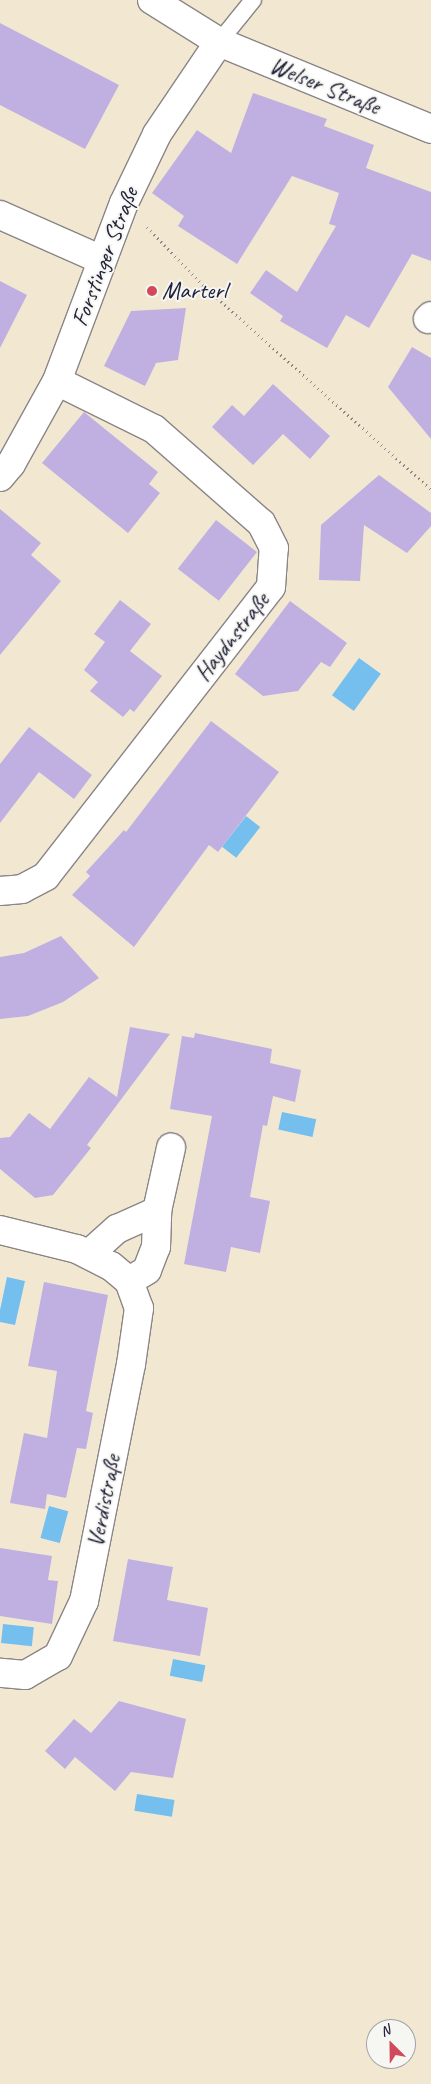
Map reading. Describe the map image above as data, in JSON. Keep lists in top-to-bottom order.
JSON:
{
  "streets": {
    "street": [
      "Welser Straße",
      "Forstinger Straße",
      "Haydnstraße",
      "Verdistraße"
    ]
  },
  "crossings": [
    ["Welser Straße", "Forstinger Straße"],
    ["Forstinger Straße", "Haydnstraße"]
  ],
  "places": ["Marterl"],
  "north": "top left"
}
